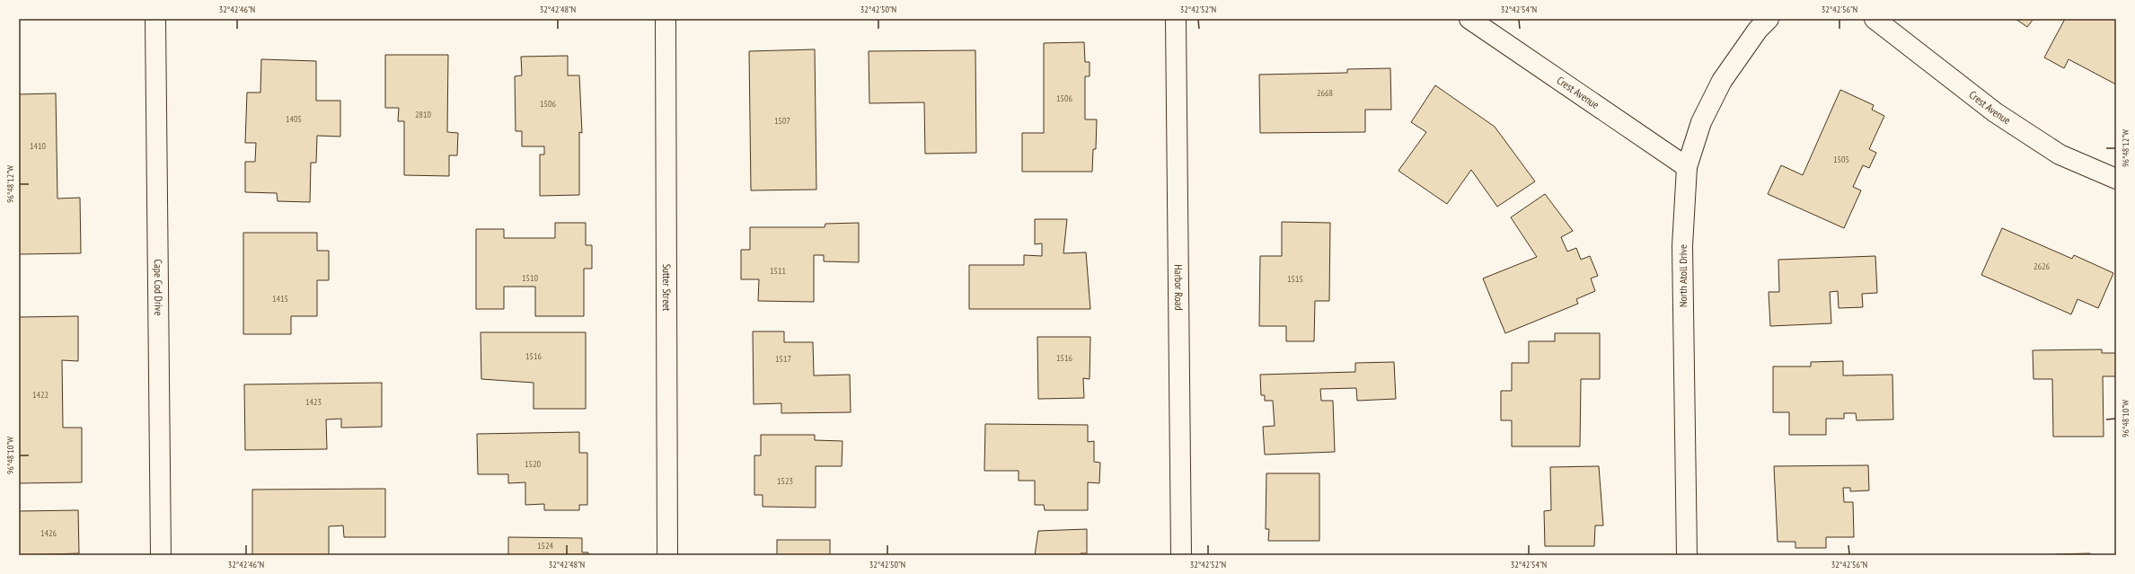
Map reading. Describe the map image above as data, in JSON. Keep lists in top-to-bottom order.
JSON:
{
  "streets": {
    "street": [
      "Crest Avenue",
      "North Atoll Drive",
      "Cape Cod Drive",
      "Sutter Street",
      "Harbor Road"
    ]
  },
  "crossings": [
    ["Crest Avenue", "North Atoll Drive"]
  ],
  "house_numbers": [
    "2668",
    "1506",
    "1506",
    "2810",
    "1405",
    "1507",
    "1410",
    "1505",
    "2626",
    "1511",
    "1510",
    "1515",
    "1415",
    "1516",
    "1516",
    "1517",
    "1422",
    "1423",
    "1520",
    "1523",
    "1426",
    "1524"
  ],
  "coordinates": [
    "32°42'46\"N",
    "32°42'48\"N",
    "32°42'50\"N",
    "32°42'52\"N",
    "32°42'54\"N",
    "32°42'56\"N",
    "96°48'12\"W",
    "96°48'10\"W"
  ]
}
